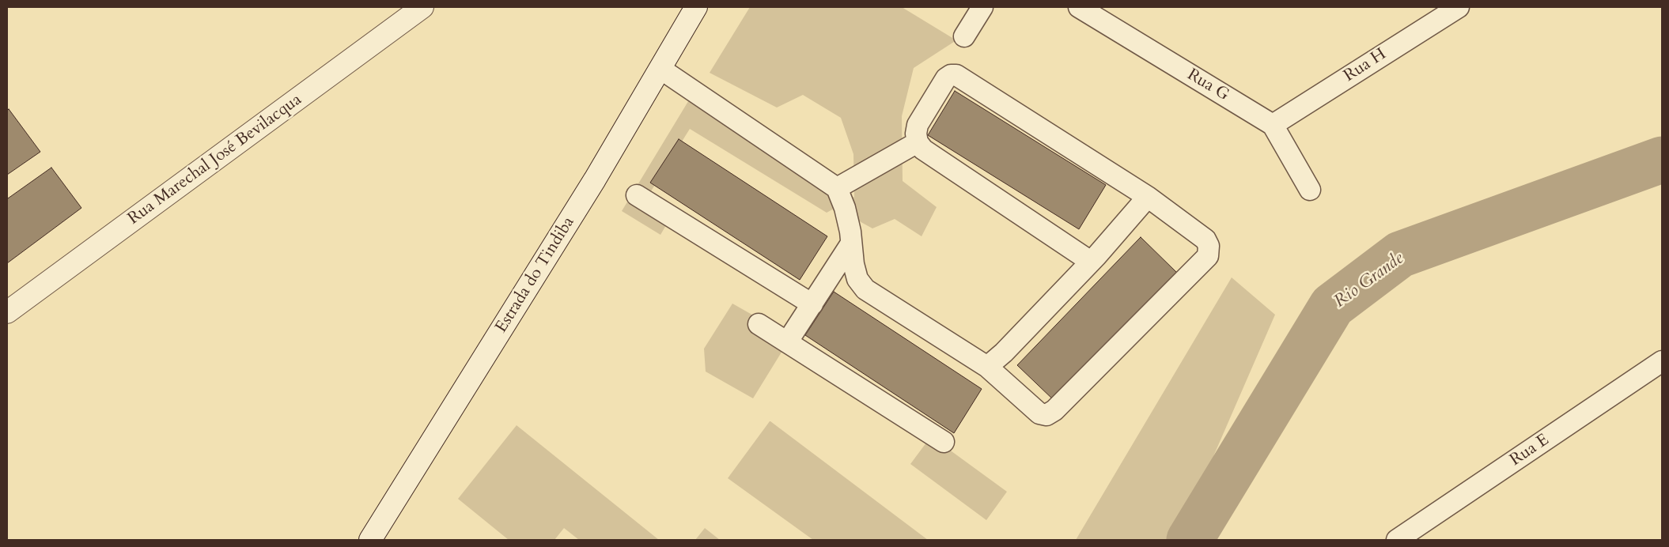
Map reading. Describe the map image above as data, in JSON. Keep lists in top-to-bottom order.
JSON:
{
  "streets": {
    "main road": ["Rua Marechal José Bevilacqua", "Estrada do Tindiba"],
    "street": ["Rua H", "Rua G", "Rua E"]
  },
  "crossings": [
    ["Rua H", "Rua G"]
  ],
  "water": ["Rio Grande"]
}
